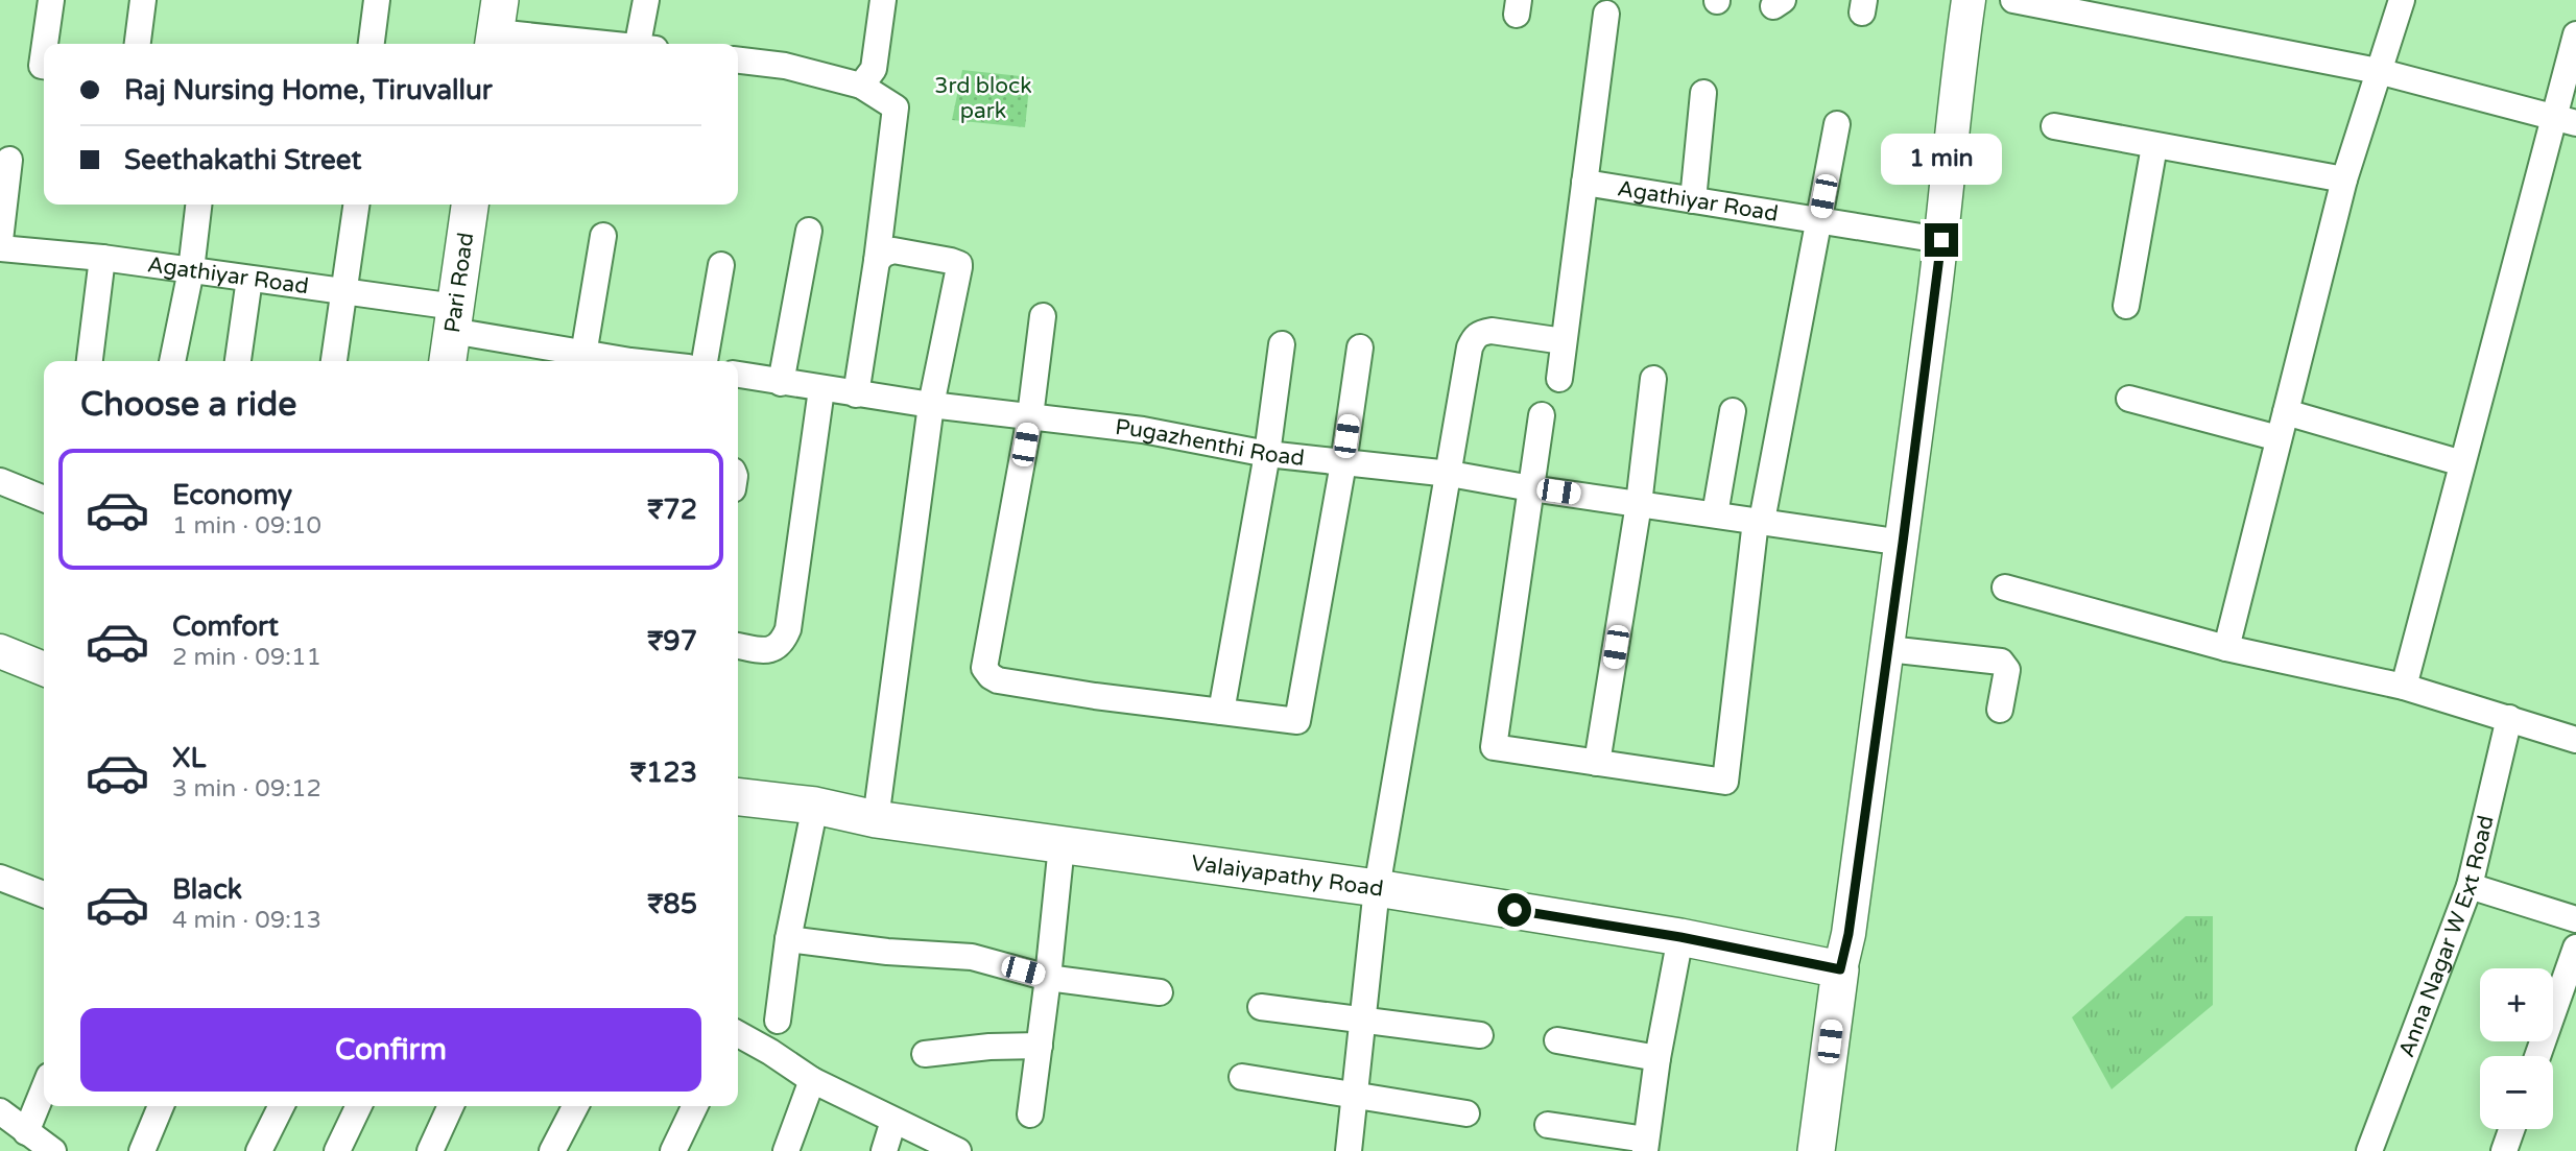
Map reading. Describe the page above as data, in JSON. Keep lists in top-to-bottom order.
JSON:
{
  "streets": {
    "main road": ["Pari Road", "Valaiyapathy Road"],
    "street": ["Agathiyar Road", "Pugazhenthi Road", "Anna Nagar W Ext Road"]
  },
  "crossings": [
    ["Agathiyar Road", "Pari Road"]
  ],
  "parks": ["3rd block park"],
  "page": {
    "banner": ["Raj Nursing Home, Tiruvallur", "Seethakathi Street"],
    "bubble": "1 min",
    "heading": "Choose a ride",
    "list": [
      {
        "name": "Economy",
        "note": "1 min · 09:10",
        "value": "₹72"
      },
      {
        "name": "Comfort",
        "note": "2 min · 09:11",
        "value": "₹97"
      },
      {
        "name": "XL",
        "note": "3 min · 09:12",
        "value": "₹123"
      },
      {
        "name": "Black",
        "note": "4 min · 09:13",
        "value": "₹85"
      }
    ],
    "map_buttons": ["+", "−"],
    "buttons": "Confirm"
  }
}
